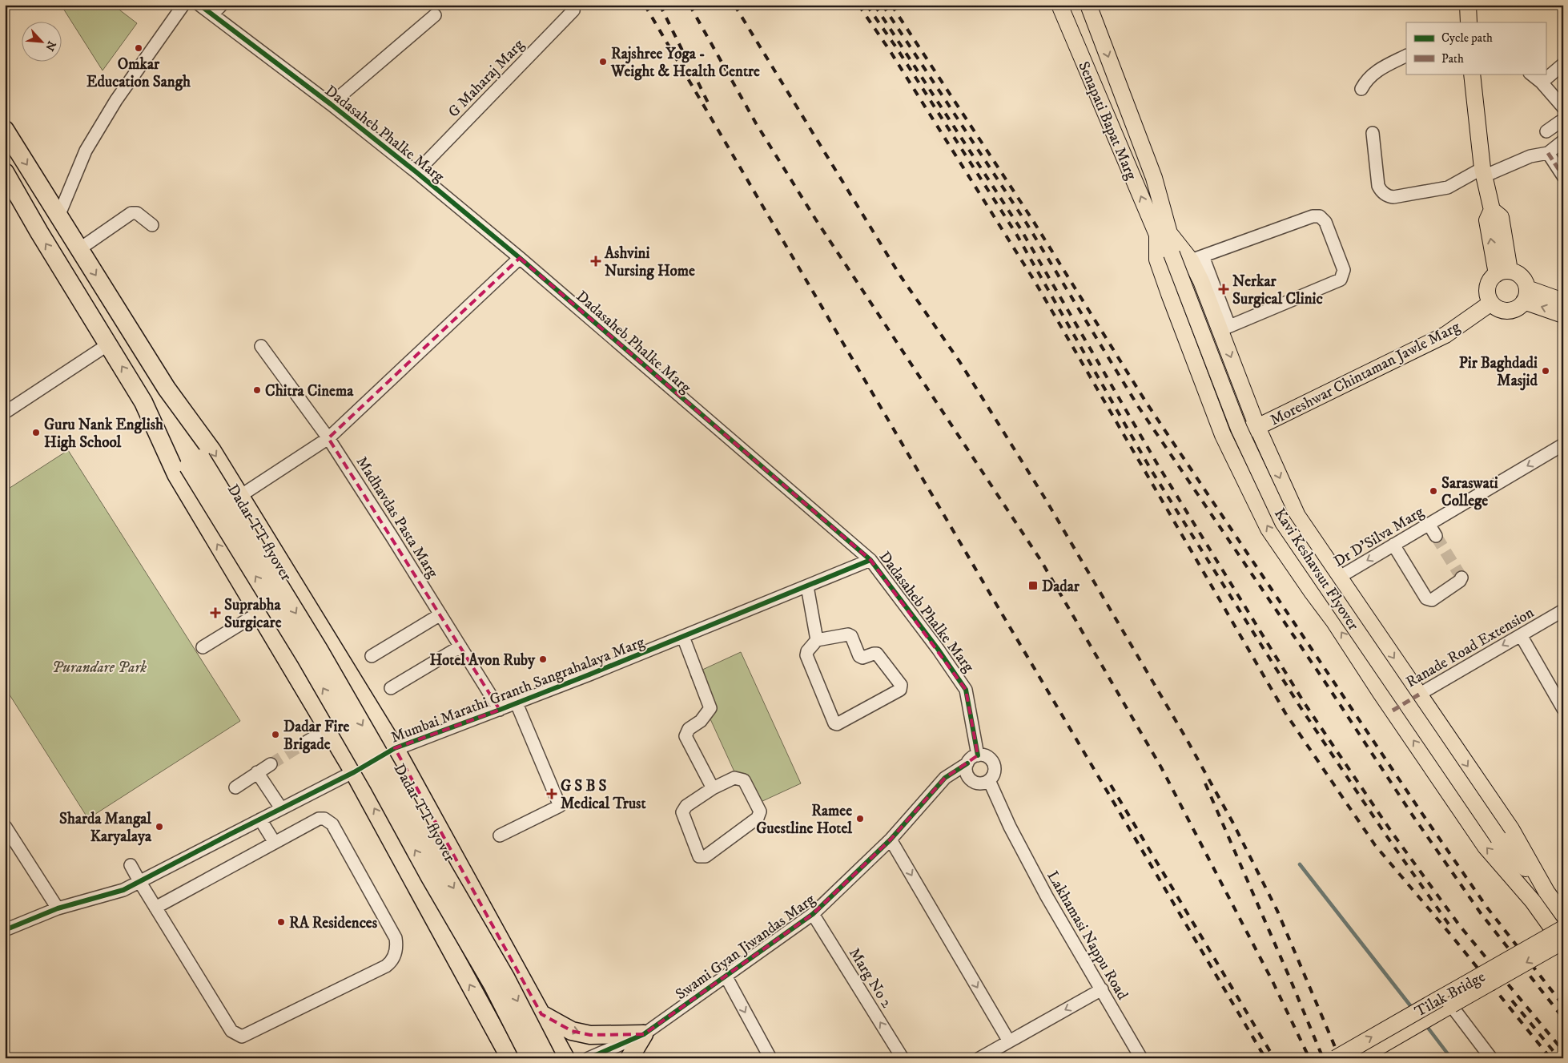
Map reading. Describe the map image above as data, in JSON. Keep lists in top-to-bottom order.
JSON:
{
  "streets": {
    "highway": ["Dadar TT flyover"],
    "main road": [
      "Senapati Bapat Marg",
      "Moreshwar Chintaman Jawle Marg",
      "Kavi Keshavsut Flyover",
      "Tilak Bridge"
    ],
    "street": [
      "G Maharaj Marg",
      "Dadasaheb Phalke Marg",
      "Madhavdas Pasta Marg",
      "Dr D'Silva Marg",
      "Ranade Road Extension",
      "Mumbai Marathi Granth Sangrahalaya Marg",
      "Lakhamasi Nappu Road",
      "Swami Gyan Jiwandas Marg",
      "Marg No 2"
    ]
  },
  "crossings": [
    ["G Maharaj Marg", "Dadasaheb Phalke Marg"],
    ["Senapati Bapat Marg", "Kavi Keshavsut Flyover"],
    ["Dadasaheb Phalke Marg", "Mumbai Marathi Granth Sangrahalaya Marg"],
    ["Dadasaheb Phalke Marg", "Lakhamasi Nappu Road"],
    ["Dadasaheb Phalke Marg", "Swami Gyan Jiwandas Marg"],
    ["Madhavdas Pasta Marg", "Mumbai Marathi Granth Sangrahalaya Marg"],
    ["Lakhamasi Nappu Road", "Swami Gyan Jiwandas Marg"],
    ["Swami Gyan Jiwandas Marg", "Marg No 2"]
  ],
  "one_way": ["Dr D'Silva Marg", "Ranade Road Extension"],
  "parks": ["Purandare Park"],
  "places": {
    "other": [
      "Omkar Education Sangh",
      "Rajshree Yoga - Weight & Health Centre",
      "Pir Baghdadi Masjid",
      "Chitra Cinema",
      "Guru Nank English High School",
      "Saraswati College",
      "Hotel Avon Ruby",
      "Dadar Fire Brigade",
      "Ramee Guestline Hotel",
      "Sharda Mangal Karyalaya",
      "RA Residences"
    ],
    "health": [
      "Ashvini Nursing Home",
      "Nerkar Surgical Clinic",
      "Suprabha Surgicare",
      "G S B S Medical Trust"
    ],
    "transit": ["Dadar"]
  },
  "legend": ["Cycle path", "Path"],
  "north": "bottom right"
}
